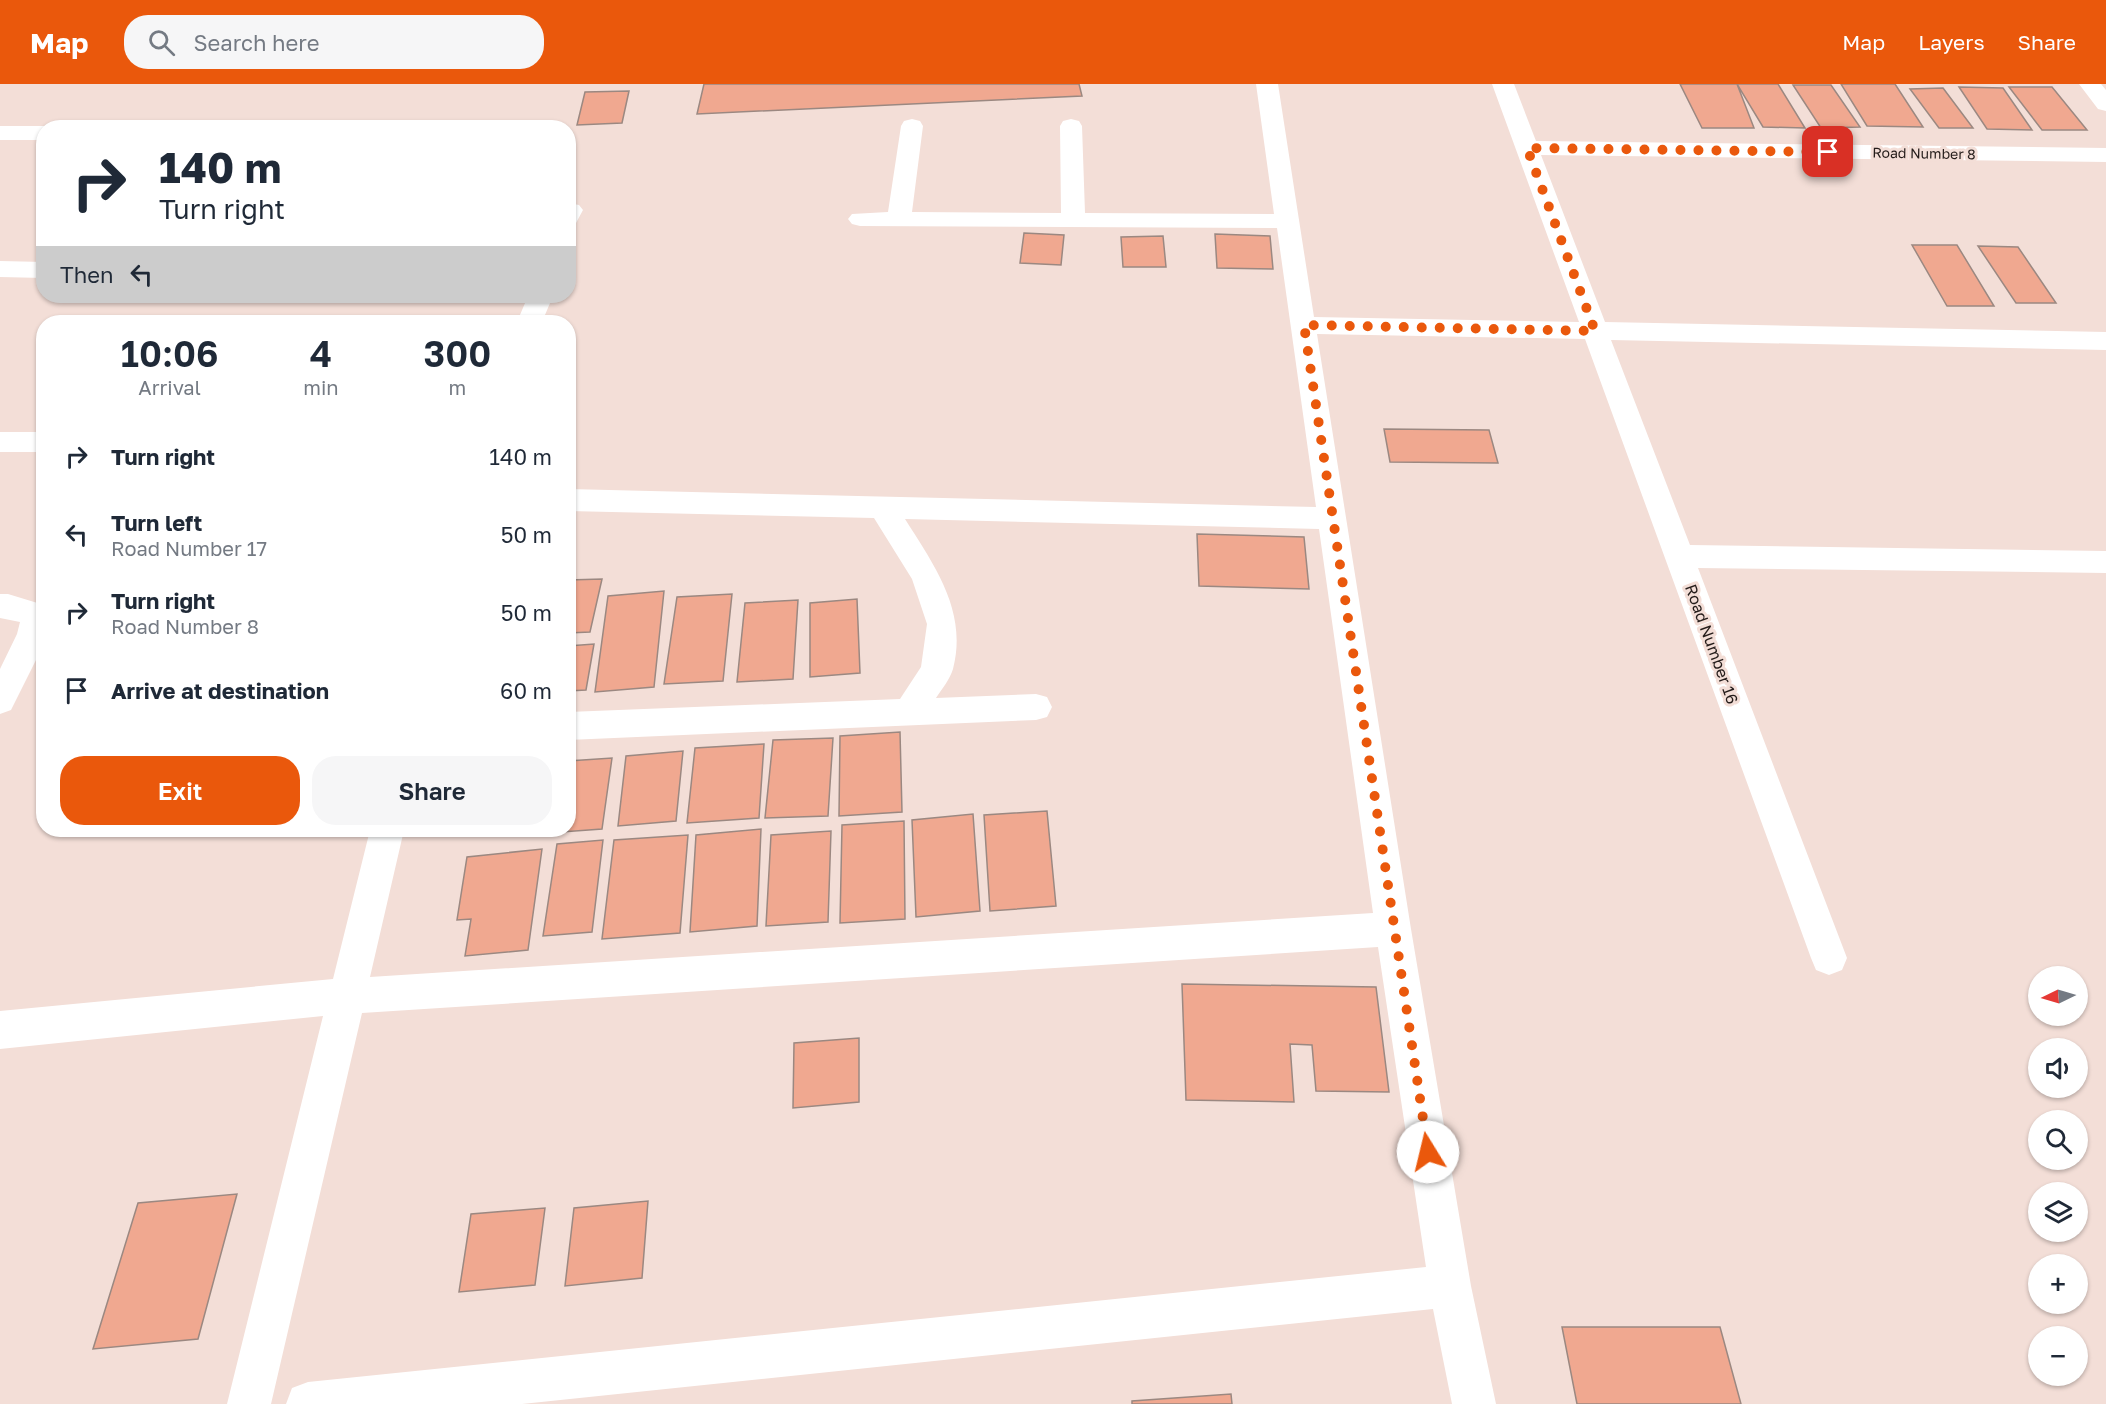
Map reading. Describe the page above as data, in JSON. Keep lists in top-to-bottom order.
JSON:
{
  "streets": {
    "street": ["Road Number 8", "Road Number 16"]
  },
  "crossings": [
    ["Road Number 8", "Road Number 16"]
  ],
  "north": "left",
  "page": {
    "header": "Map",
    "search": "Search here",
    "nav": ["Map", "Layers", "Share"],
    "turn": ["140 m", "Turn right"],
    "then": "Then",
    "eta": [
      "10:06",
      "Arrival",
      "4",
      "min",
      "300",
      "m"
    ],
    "list": [
      {
        "name": "Turn right",
        "value": "140 m"
      },
      {
        "name": "Turn left",
        "note": "Road Number 17",
        "value": "50 m"
      },
      {
        "name": "Turn right",
        "note": "Road Number 8",
        "value": "50 m"
      },
      {
        "name": "Arrive at destination",
        "value": "60 m"
      }
    ],
    "buttons": ["Exit", "Share"],
    "map_buttons": ["+", "−"]
  }
}
